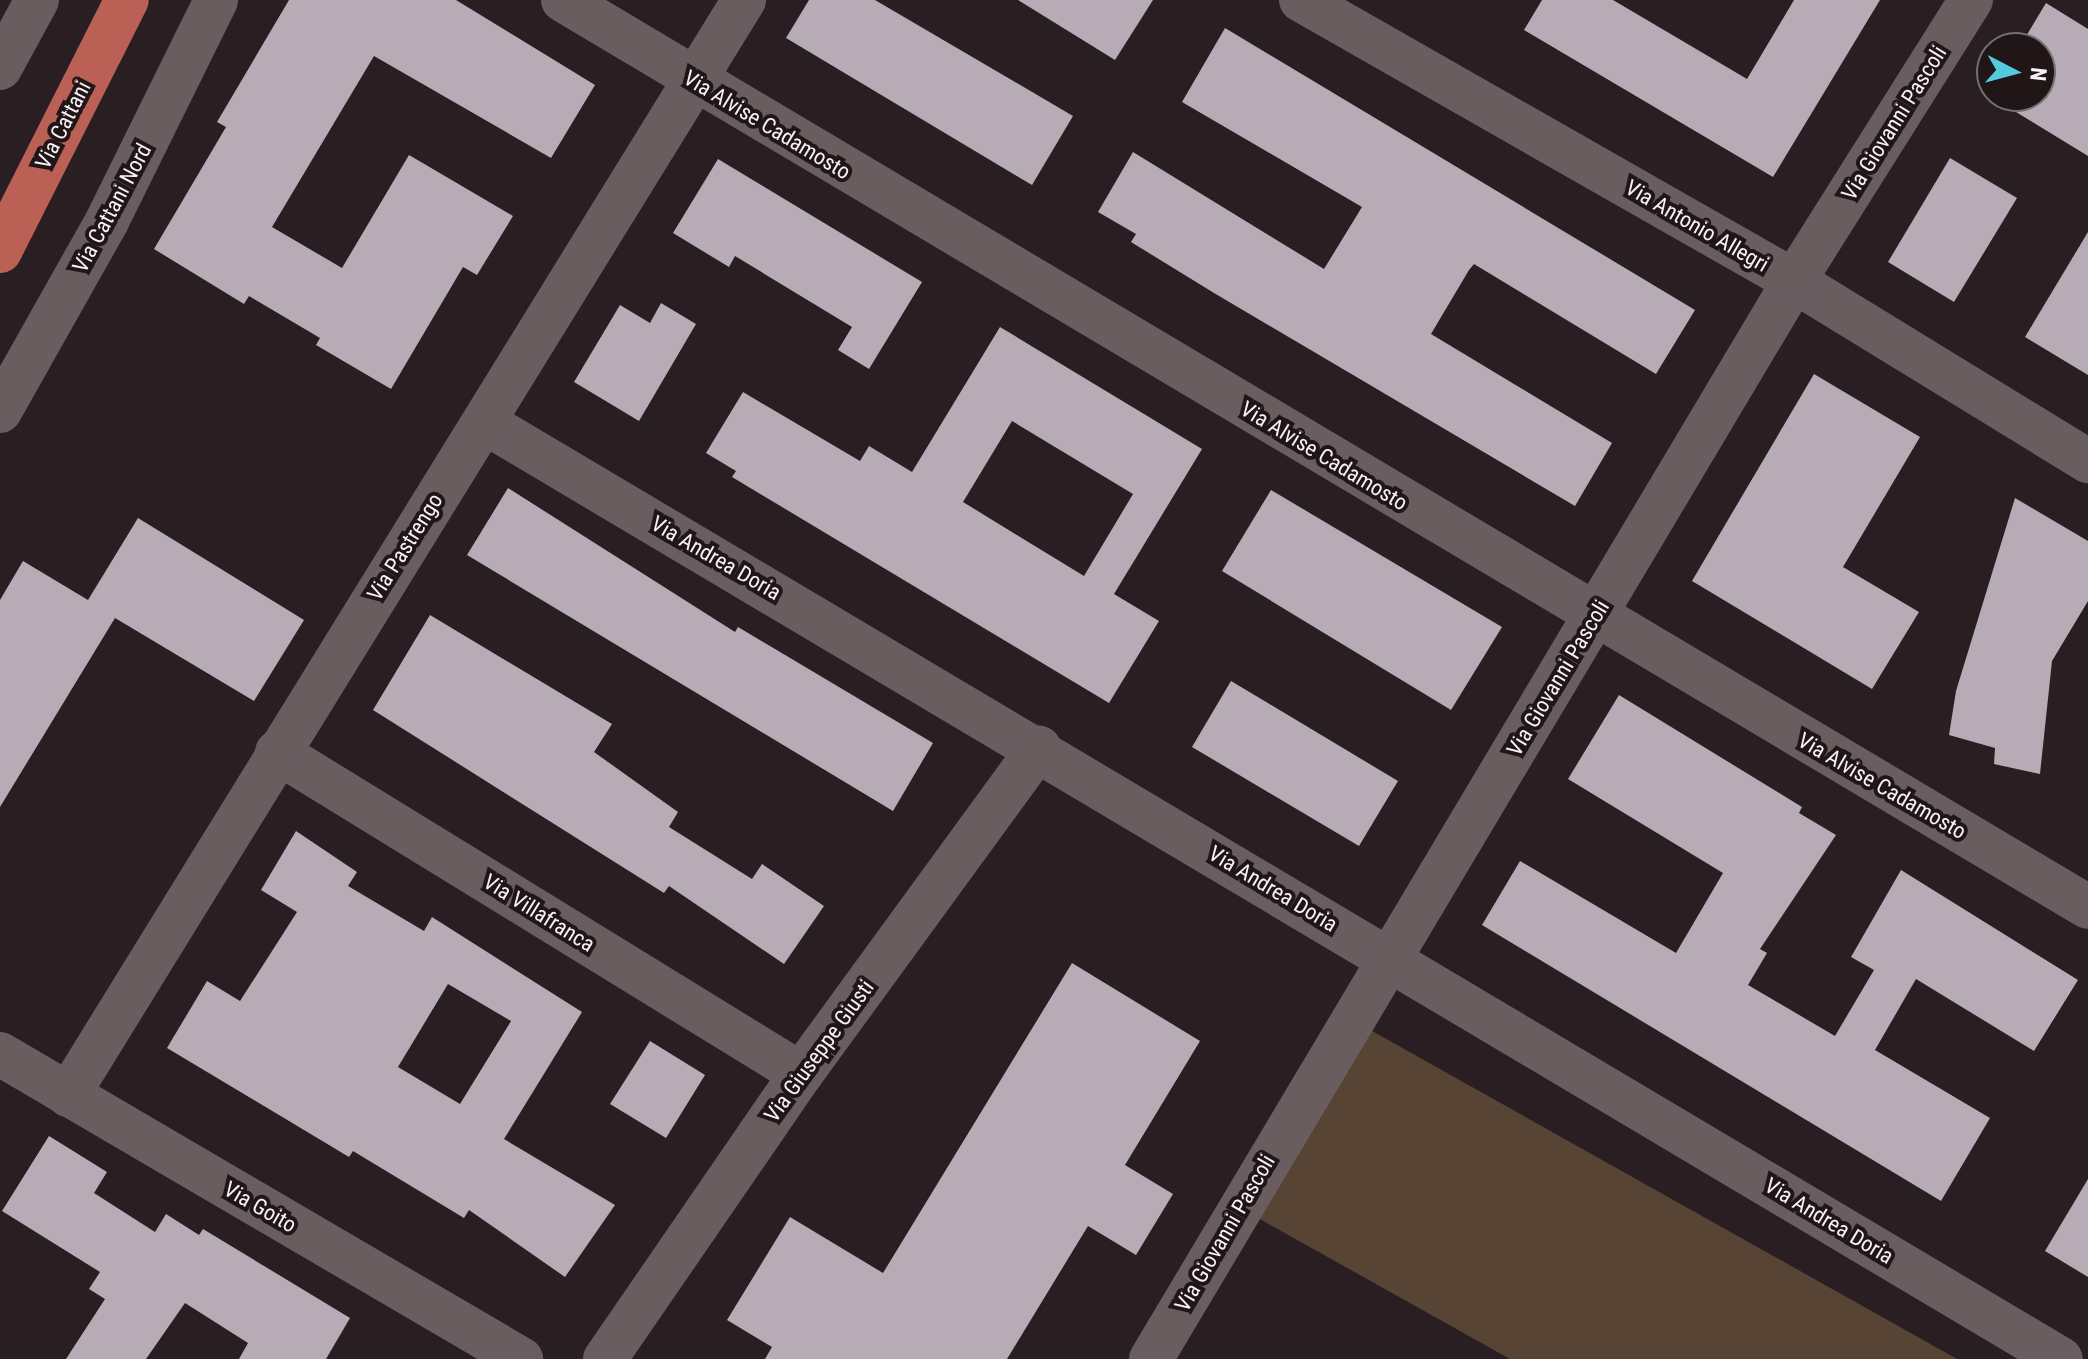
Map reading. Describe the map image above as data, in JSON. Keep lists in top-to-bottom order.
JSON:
{
  "streets": {
    "main road": ["Via Cattani"],
    "street": [
      "Via Giovanni Pascoli",
      "Via Alvise Cadamosto",
      "Via Cattani Nord",
      "Via Antonio Allegri",
      "Via Pastrengo",
      "Via Andrea Doria",
      "Via Villafranca",
      "Via Giuseppe Giusti",
      "Via Goito"
    ]
  },
  "crossings": [
    ["Via Giovanni Pascoli", "Via Alvise Cadamosto"],
    ["Via Giovanni Pascoli", "Via Antonio Allegri"],
    ["Via Giovanni Pascoli", "Via Andrea Doria"],
    ["Via Alvise Cadamosto", "Via Pastrengo"],
    ["Via Pastrengo", "Via Andrea Doria"],
    ["Via Pastrengo", "Via Villafranca"],
    ["Via Pastrengo", "Via Goito"],
    ["Via Andrea Doria", "Via Giuseppe Giusti"],
    ["Via Villafranca", "Via Giuseppe Giusti"]
  ],
  "north": "right"
}
